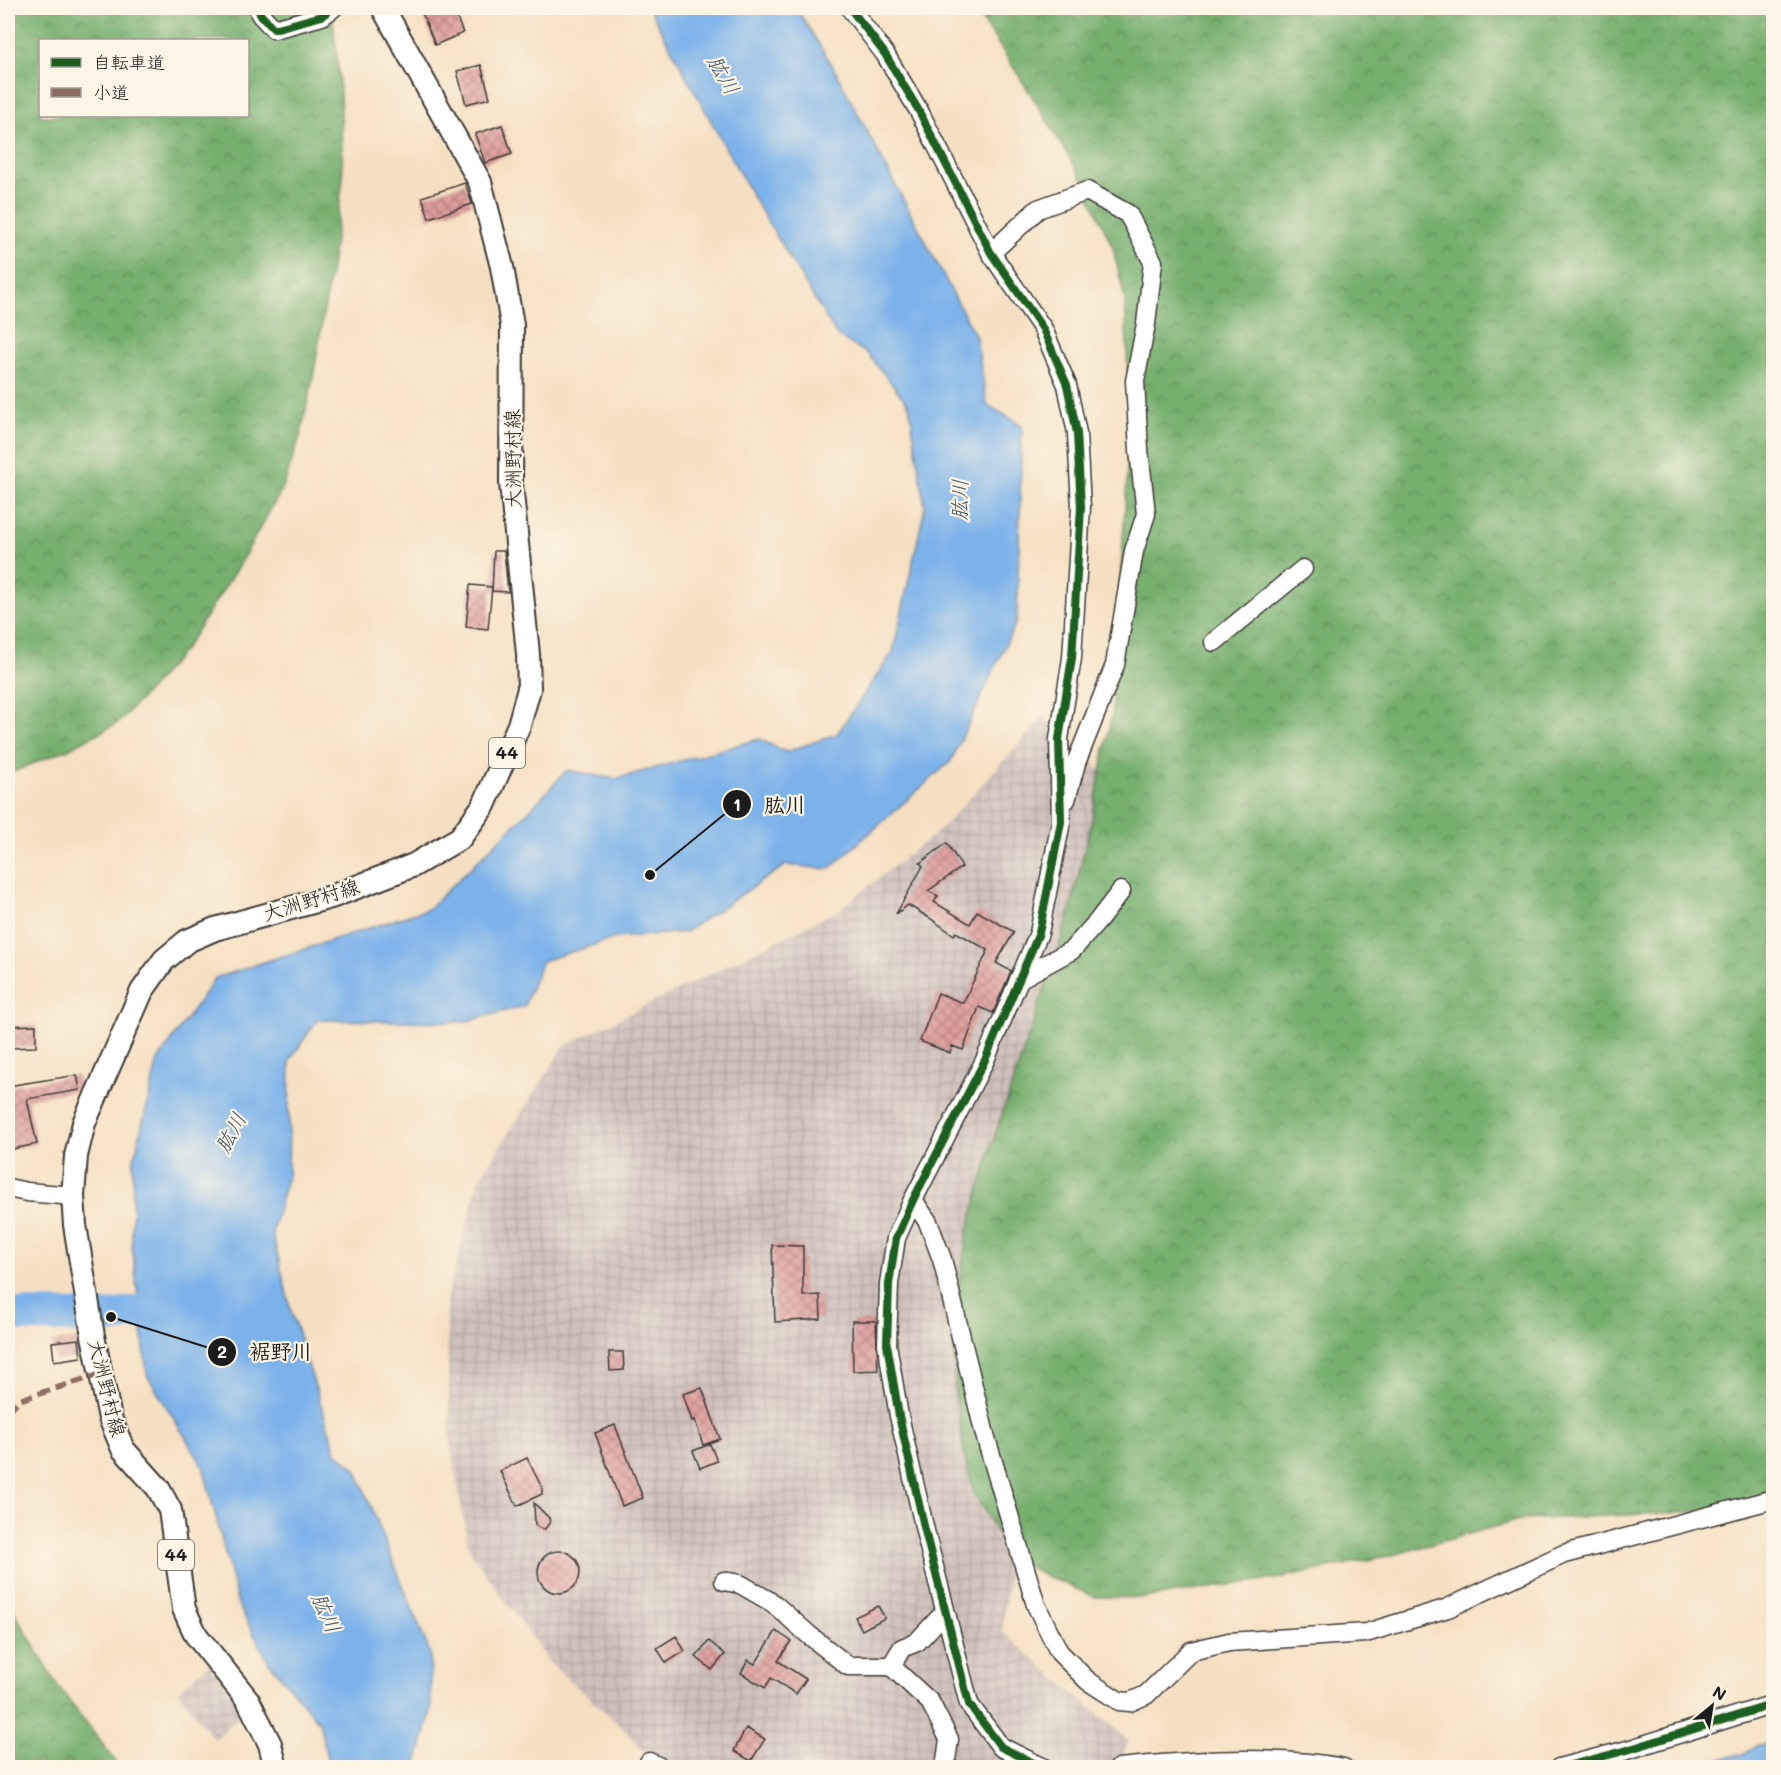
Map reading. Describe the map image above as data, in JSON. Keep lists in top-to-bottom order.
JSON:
{
  "streets": {
    "main road": ["大洲野村線", "44"]
  },
  "water": ["肱川"],
  "places": ["肱川", "裾野川"],
  "legend": ["自転車道", "小道"],
  "north": "top right"
}
